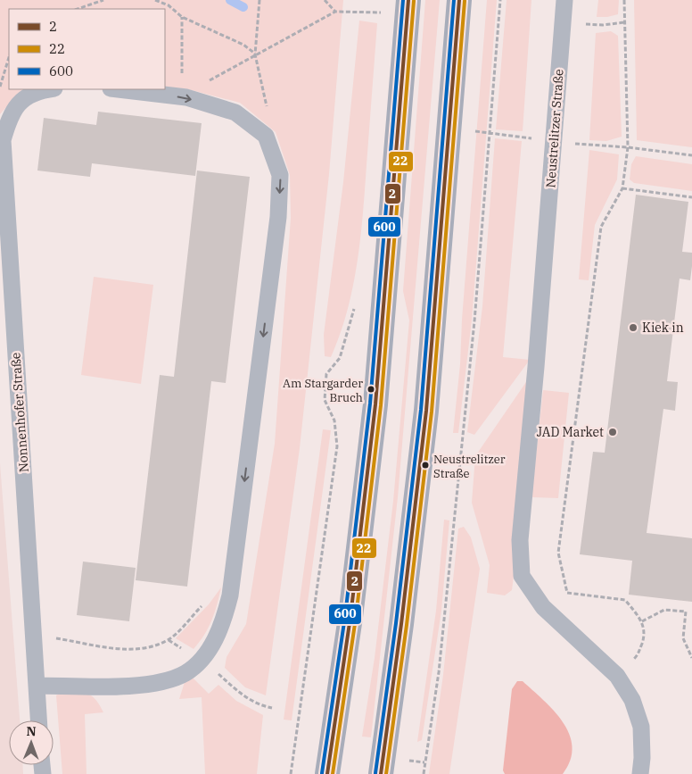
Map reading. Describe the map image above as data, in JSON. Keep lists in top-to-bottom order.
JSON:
{
  "streets": {
    "lane": ["Neustrelitzer Straße", "Nonnenhofer Straße"]
  },
  "places": [
    "Kiek in",
    "Am Stargarder Bruch",
    "JAD Market",
    "Neustrelitzer Straße"
  ],
  "lines": ["transit line 2", "transit line 600", "transit line 22"],
  "legend": ["2", "22", "600"],
  "north": "top"
}
